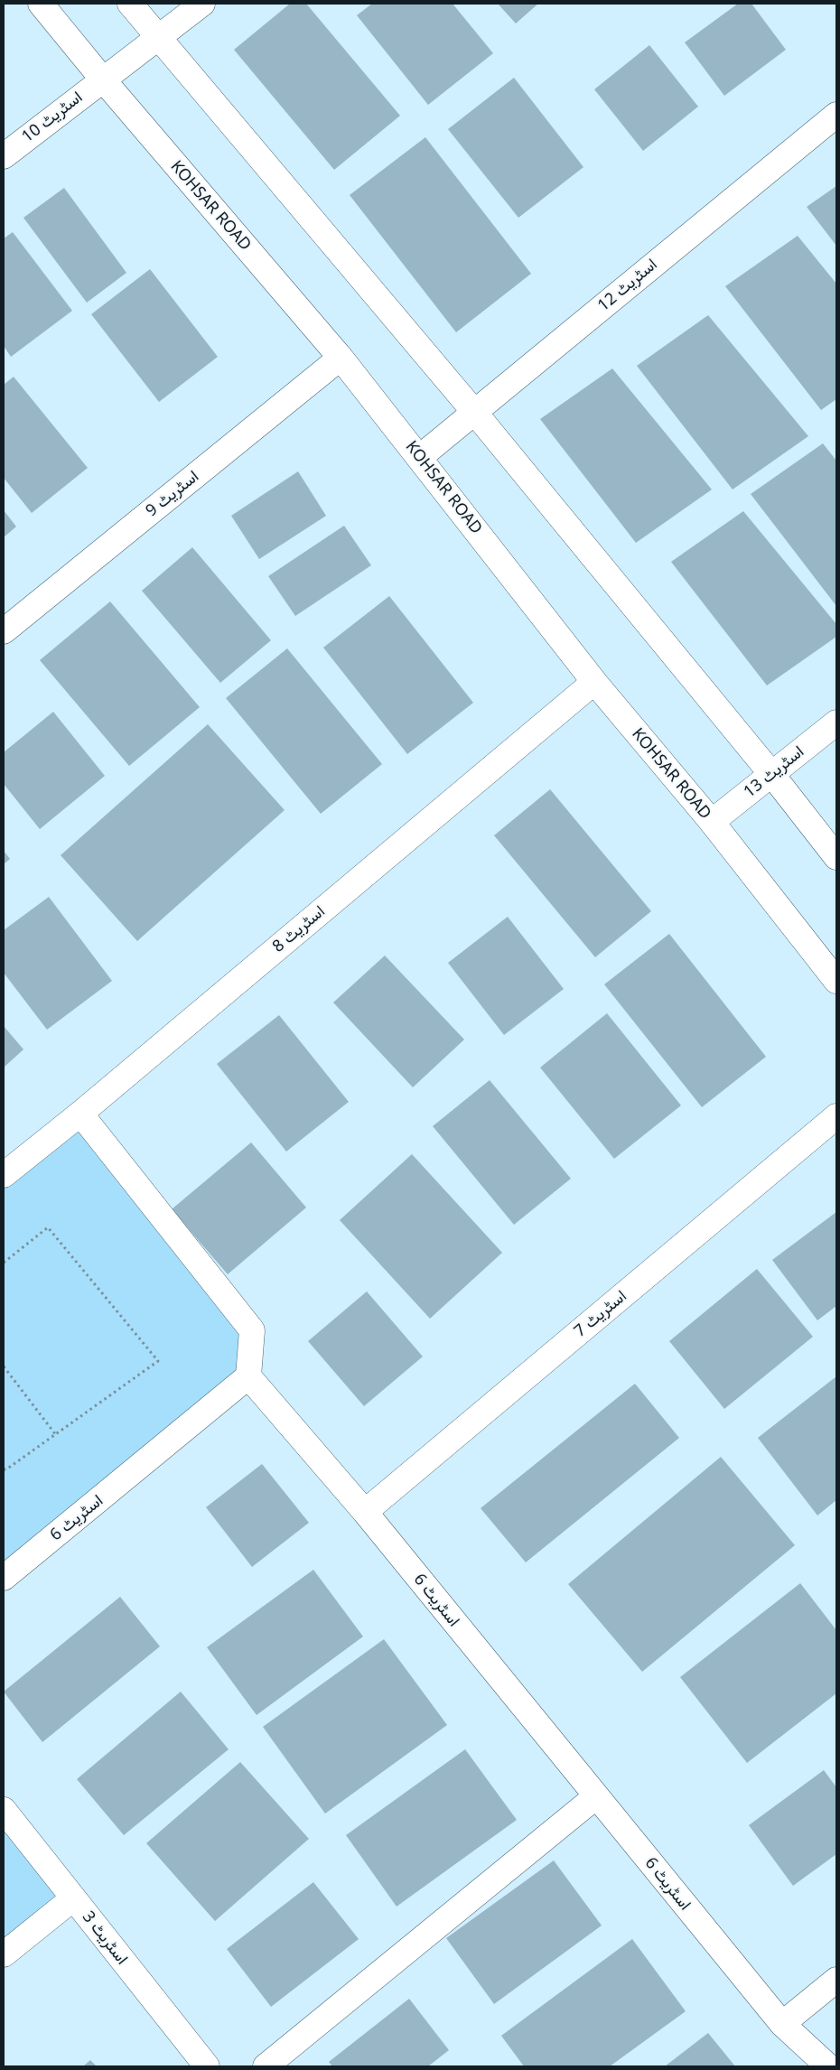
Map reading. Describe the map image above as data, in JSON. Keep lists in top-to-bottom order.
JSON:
{
  "streets": {
    "street": [
      "اسٹریٹ 10",
      "KOHSAR ROAD",
      "اسٹریٹ 12",
      "اسٹریٹ 9",
      "اسٹریٹ 13",
      "اسٹریٹ 8",
      "اسٹریٹ 7",
      "اسٹریٹ 6",
      "اسٹریٹ 3"
    ]
  },
  "crossings": [
    ["اسٹریٹ 10", "KOHSAR ROAD"],
    ["KOHSAR ROAD", "اسٹریٹ 12"],
    ["KOHSAR ROAD", "اسٹریٹ 9"],
    ["KOHSAR ROAD", "اسٹریٹ 13"],
    ["KOHSAR ROAD", "اسٹریٹ 8"],
    ["اسٹریٹ 7", "اسٹریٹ 6"]
  ]
}
